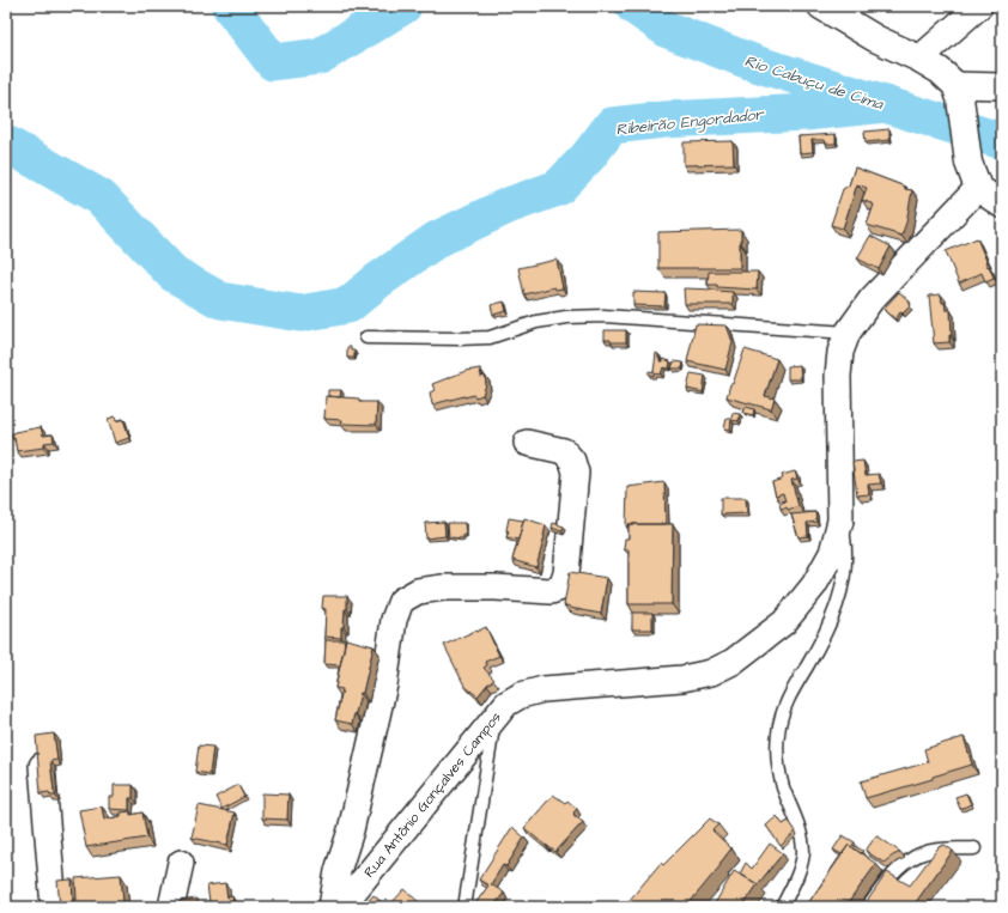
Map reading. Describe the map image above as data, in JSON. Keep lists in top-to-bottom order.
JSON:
{
  "streets": {
    "street": ["Rua Antônio Gonçalves Campos"]
  },
  "water": ["Rio Cabuçu de Cima", "Ribeirão Engordador"]
}
